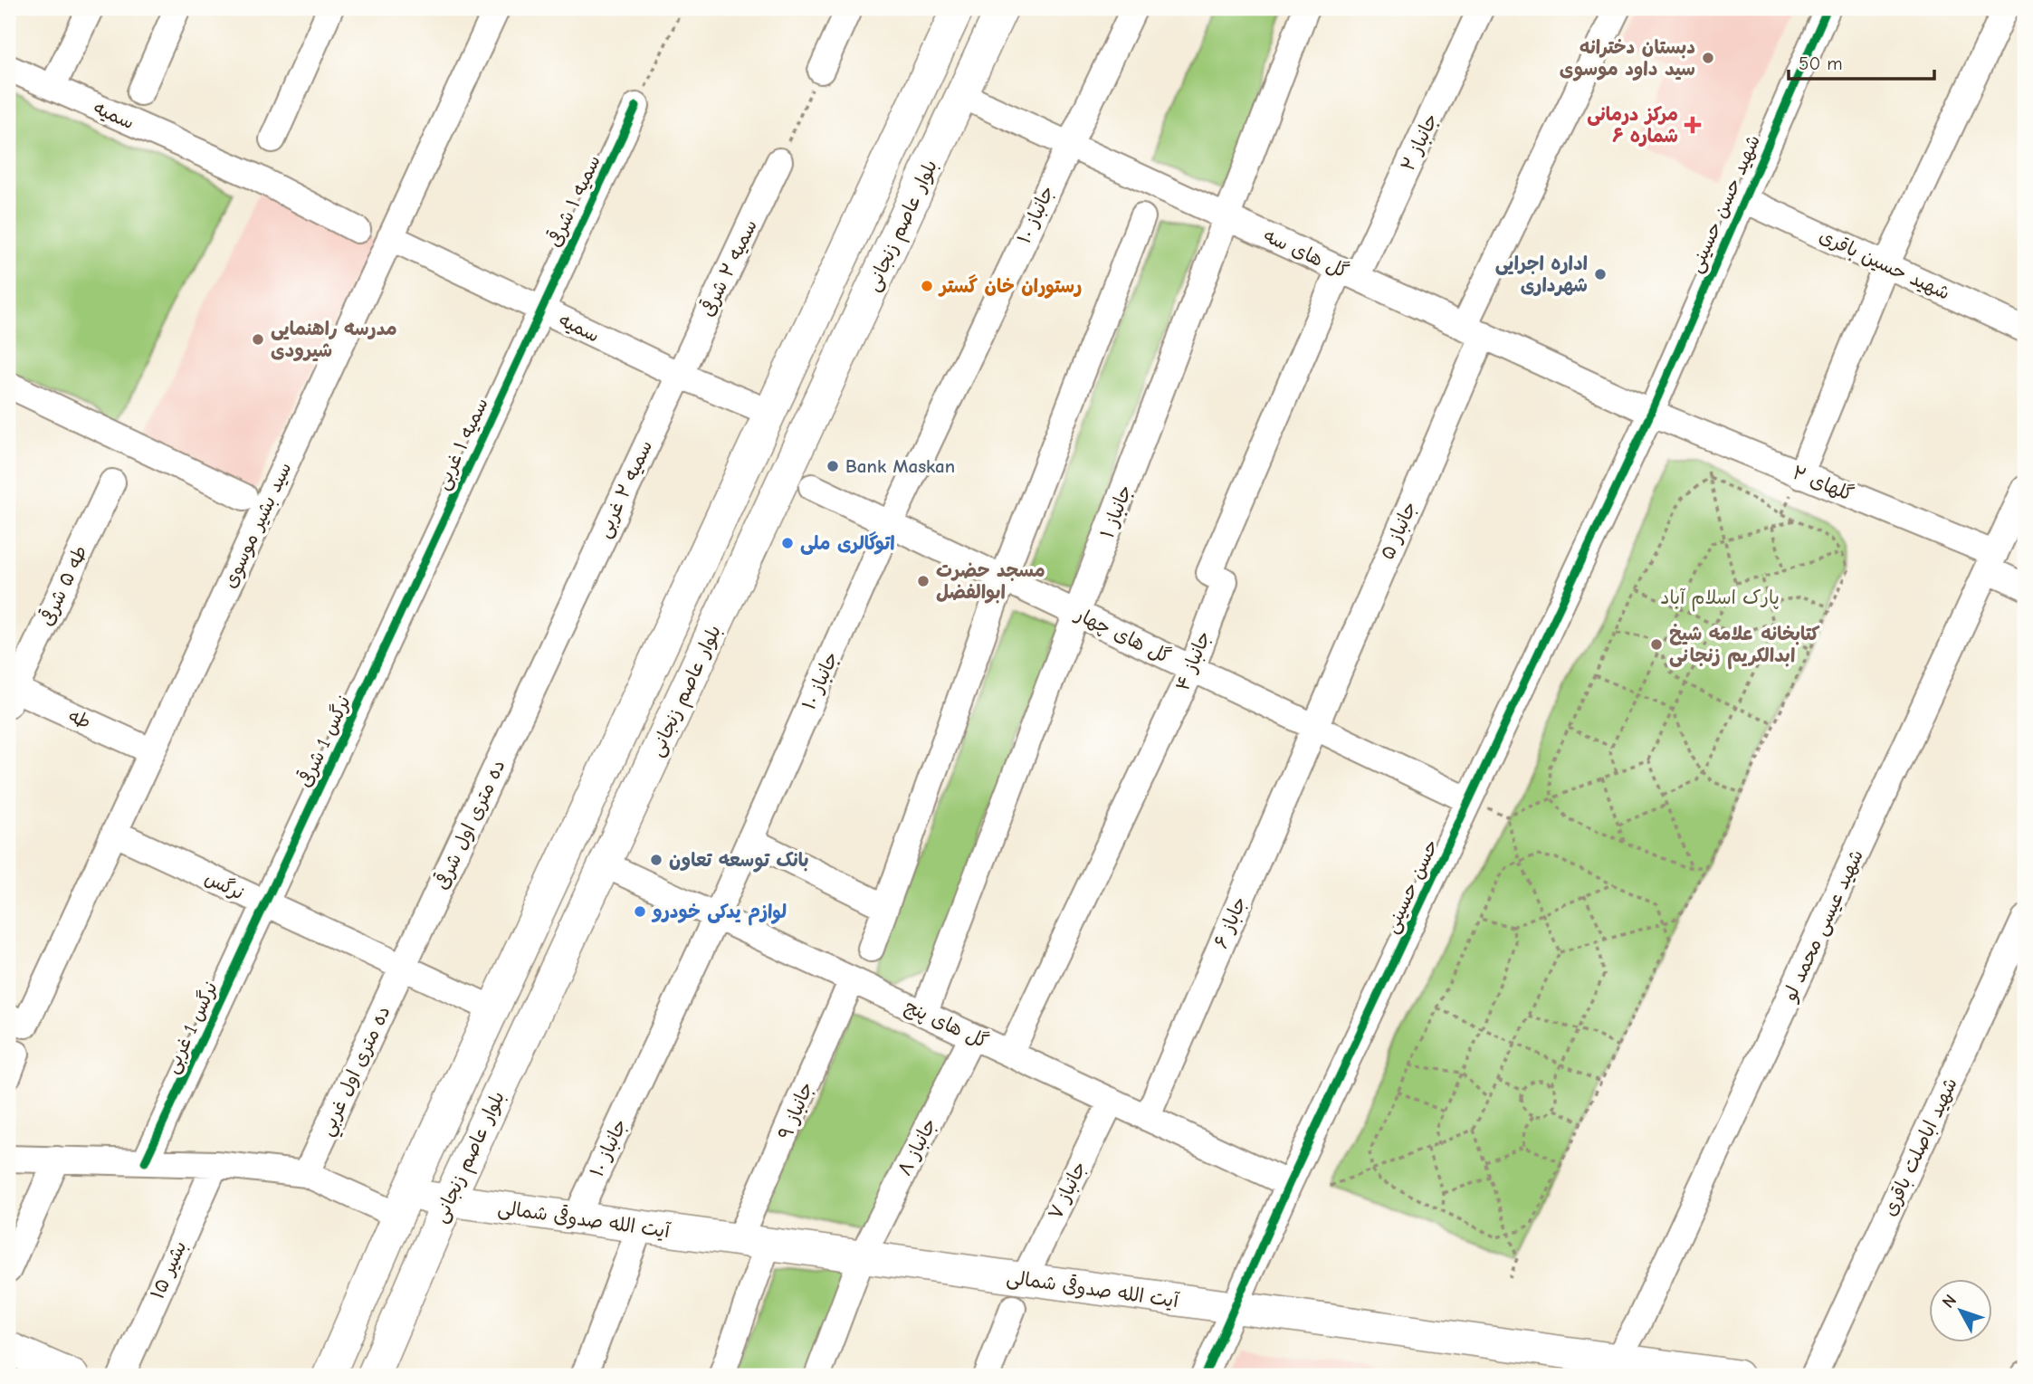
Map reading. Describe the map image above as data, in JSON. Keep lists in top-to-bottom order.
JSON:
{
  "streets": {
    "main road": ["بلوار عاصم زنجانی", "آیت الله صدوقی شمالی"],
    "street": [
      "سمیه",
      "جانباز ۲",
      "سمیه ۱ شرقی",
      "شهید حسن حسینی",
      "جانباز ۱۰",
      "گل های سه",
      "شهید حسین باقری",
      "سمیه ۲ شرقی",
      "سمیه ۱ غربی",
      "گلهای ۲",
      "سمیه ۲ غربی",
      "جانباز ۱",
      "سید بشیر موسوی",
      "جانباز ۵",
      "طه ۵ شرقی",
      "گل های چهار",
      "جانباز ۴",
      "طه",
      "نرگس 1 شرقی",
      "ده متری اول شرقی",
      "نرگس",
      "حسن حسینی",
      "جاباز ۶",
      "شهید عیسی محمد لو",
      "گل های پنج",
      "نرگس 1 غربی",
      "ده متری اول غربي",
      "جانباز ۹",
      "جانباز ۸",
      "شهید اباصلت باقری",
      "جانباز ۷",
      "بشیر ۱۵"
    ]
  },
  "crossings": [
    ["سمیه", "سمیه ۱ شرقی"],
    ["سمیه", "بلوار عاصم زنجانی"],
    ["سمیه", "سمیه ۲ شرقی"],
    ["سمیه", "سمیه ۱ غربی"],
    ["سمیه", "سمیه ۲ غربی"],
    ["سمیه", "سید بشیر موسوی"],
    ["جانباز ۲", "گل های سه"],
    ["جانباز ۲", "جانباز ۴"],
    ["سمیه ۱ شرقی", "سمیه ۱ غربی"],
    ["شهید حسن حسینی", "گل های سه"],
    ["شهید حسن حسینی", "شهید حسین باقری"],
    ["شهید حسن حسینی", "گلهای ۲"],
    ["شهید حسن حسینی", "حسن حسینی"],
    ["جانباز ۱۰", "گل های سه"],
    ["جانباز ۱۰", "گل های چهار"],
    ["جانباز ۱۰", "گل های پنج"],
    ["جانباز ۱۰", "آیت الله صدوقی شمالی"],
    ["بلوار عاصم زنجانی", "گل های سه"],
    ["بلوار عاصم زنجانی", "نرگس"],
    ["بلوار عاصم زنجانی", "گل های پنج"],
    ["بلوار عاصم زنجانی", "آیت الله صدوقی شمالی"],
    ["گل های سه", "گلهای ۲"],
    ["گل های سه", "جانباز ۱"],
    ["گل های سه", "جانباز ۵"],
    ["گل های سه", "جانباز ۴"],
    ["گل های سه", "حسن حسینی"],
    ["سمیه ۲ شرقی", "سمیه ۲ غربی"],
    ["سمیه ۱ غربی", "نرگس 1 شرقی"],
    ["گلهای ۲", "حسن حسینی"],
    ["گلهای ۲", "شهید عیسی محمد لو"],
    ["سمیه ۲ غربی", "ده متری اول شرقی"],
    ["جانباز ۱", "گل های چهار"],
    ["جانباز ۱", "گل های پنج"],
    ["سید بشیر موسوی", "طه"],
    ["سید بشیر موسوی", "نرگس"],
    ["جانباز ۵", "گل های چهار"],
    ["جانباز ۵", "جاباز ۶"],
    ["طه ۵ شرقی", "طه"],
    ["گل های چهار", "جانباز ۴"],
    ["گل های چهار", "حسن حسینی"],
    ["گل های چهار", "جاباز ۶"],
    ["جانباز ۴", "گل های پنج"],
    ["نرگس 1 شرقی", "نرگس"],
    ["نرگس 1 شرقی", "نرگس 1 غربی"],
    ["ده متری اول شرقی", "نرگس"],
    ["ده متری اول شرقی", "ده متری اول غربي"],
    ["نرگس", "نرگس 1 غربی"],
    ["نرگس", "ده متری اول غربي"],
    ["حسن حسینی", "گل های پنج"],
    ["حسن حسینی", "آیت الله صدوقی شمالی"],
    ["جاباز ۶", "گل های پنج"],
    ["شهید عیسی محمد لو", "آیت الله صدوقی شمالی"],
    ["گل های پنج", "جانباز ۹"],
    ["گل های پنج", "جانباز ۸"],
    ["گل های پنج", "جانباز ۷"],
    ["جانباز ۹", "آیت الله صدوقی شمالی"],
    ["جانباز ۸", "آیت الله صدوقی شمالی"],
    ["جانباز ۷", "آیت الله صدوقی شمالی"]
  ],
  "parks": ["پارک اسلام آباد"],
  "places": {
    "other": [
      "دبستان دخترانه سید داود موسوی",
      "اداره اجرایی شهرداری",
      "رستوران خان گستر",
      "مدرسه راهنمایی شیرودی",
      "Bank Maskan",
      "اتوگالری ملی",
      "مسجد حضرت ابوالفضل",
      "کتابخانه علامه شیخ ابدالکریم زنجانی",
      "بانک توسعه تعاون",
      "لوازم یدکی خودرو"
    ],
    "health": ["مرکز درمانی شماره ۶"]
  },
  "scale_bar": "50 m",
  "north": "top left"
}
